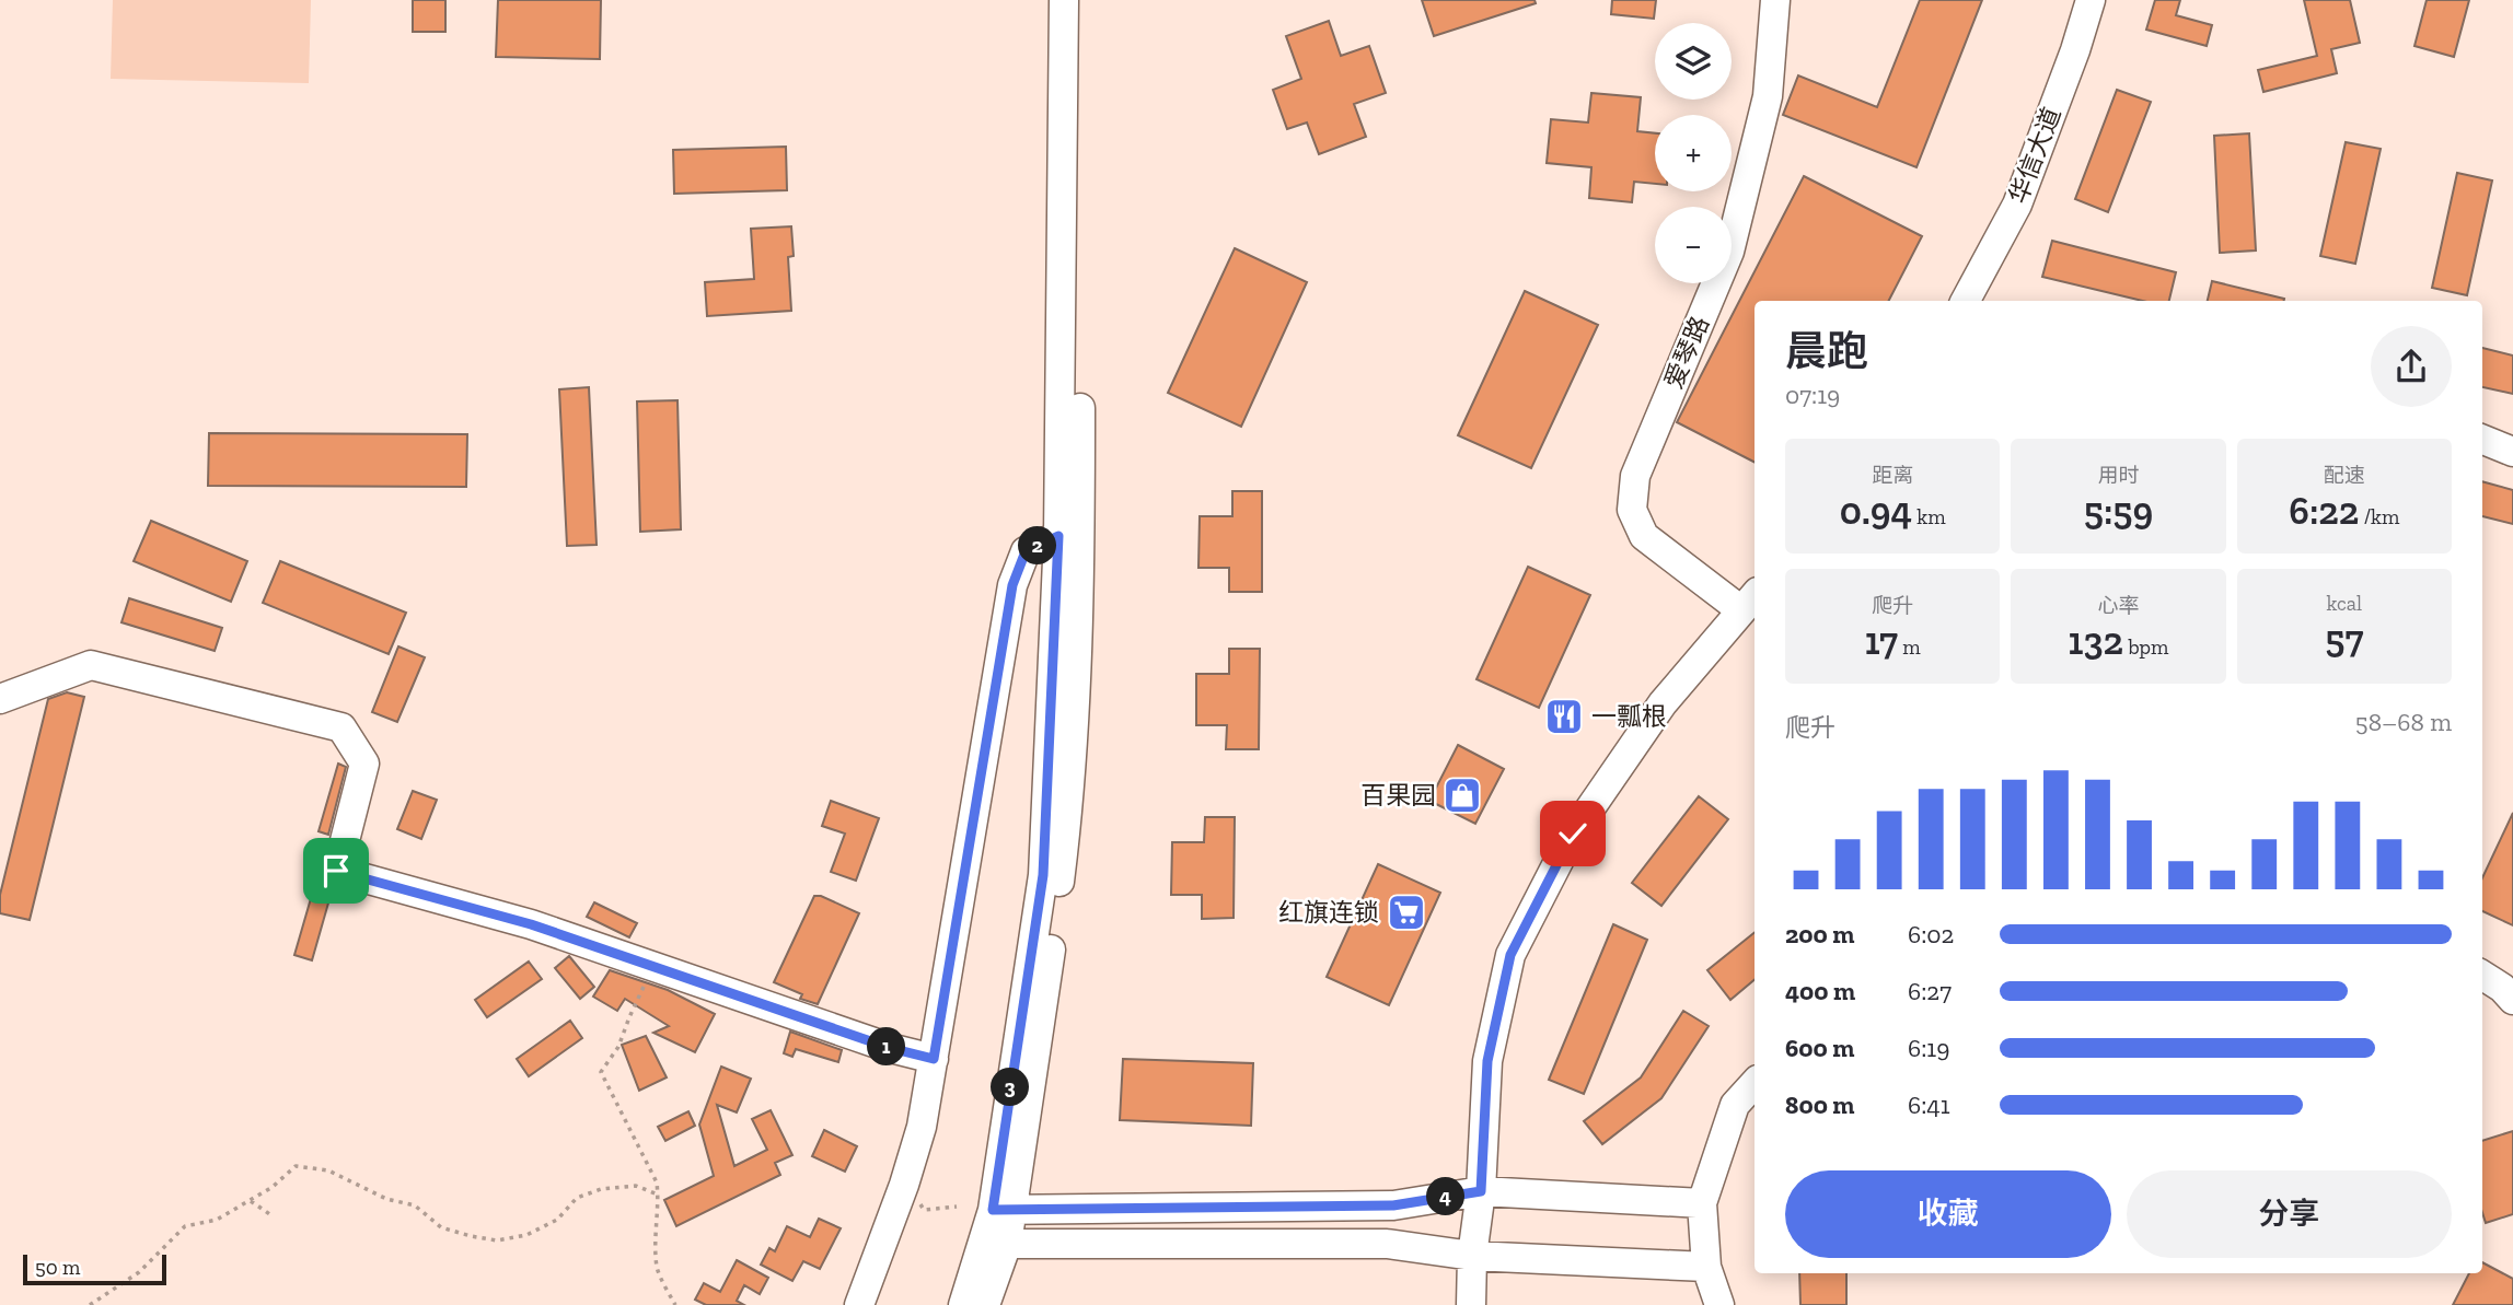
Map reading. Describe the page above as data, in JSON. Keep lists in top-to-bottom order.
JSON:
{
  "streets": {
    "street": ["华信大道", "爱琴路"]
  },
  "places": {
    "restaurant": ["一瓢根"],
    "shop": ["百果园"],
    "supermarket": ["红旗连锁"]
  },
  "scale_bar": "50 m",
  "page": {
    "map_buttons": ["+", "−"],
    "heading": ["晨跑", "07:19"],
    "stats": [
      ["距离", "0.94 km"],
      ["用时", "5:59"],
      ["配速", "6:22 /km"],
      ["爬升", "17 m"],
      ["心率", "132 bpm"],
      ["kcal", "57"]
    ],
    "pins": [
      "2",
      "1",
      "3",
      "4"
    ],
    "chart": ["爬升", "58–68 m"],
    "list": [
      {
        "name": "200 m",
        "note": "6:02"
      },
      {
        "name": "400 m",
        "note": "6:27"
      },
      {
        "name": "600 m",
        "note": "6:19"
      },
      {
        "name": "800 m",
        "note": "6:41"
      }
    ],
    "buttons": ["收藏", "分享"],
    "scale": "50 m"
  }
}
